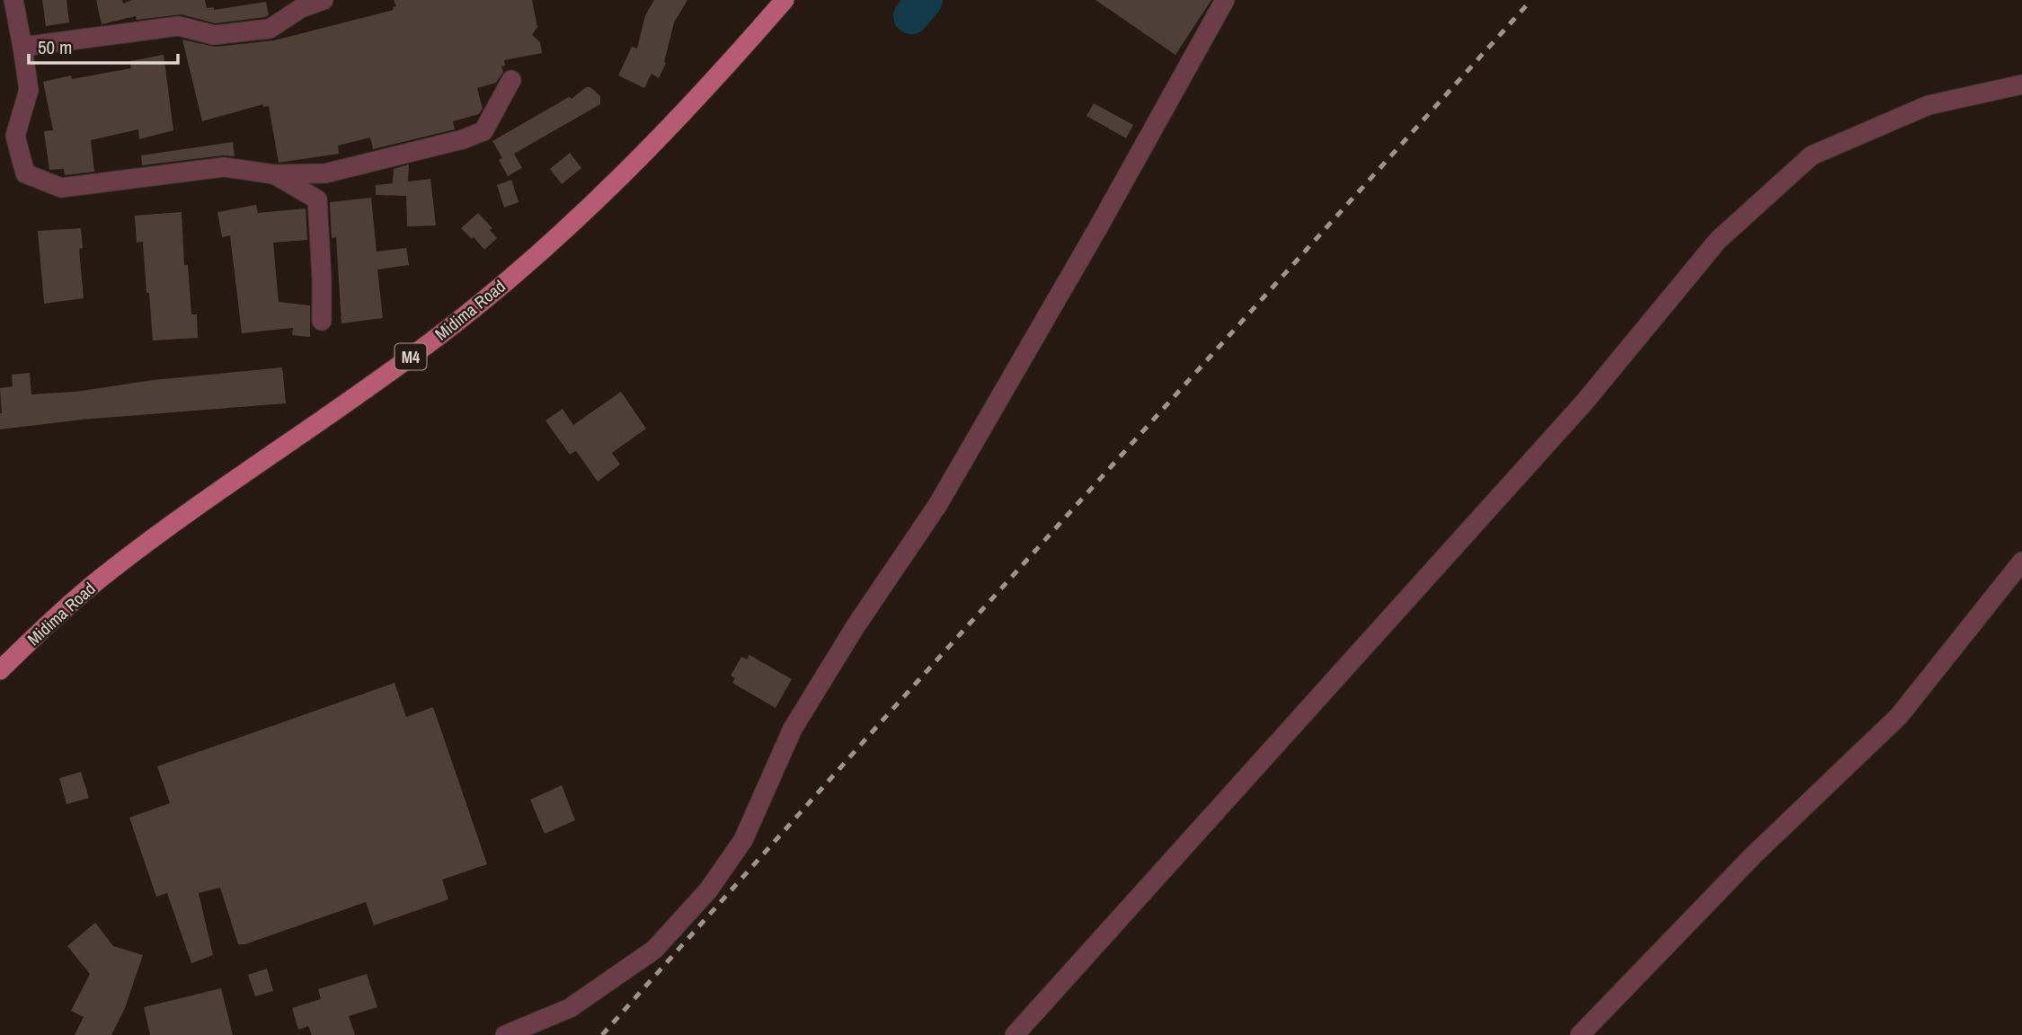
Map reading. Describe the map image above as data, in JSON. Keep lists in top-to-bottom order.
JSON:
{
  "streets": {
    "main road": ["Midima Road", "M4"]
  },
  "scale_bar": "50 m"
}
